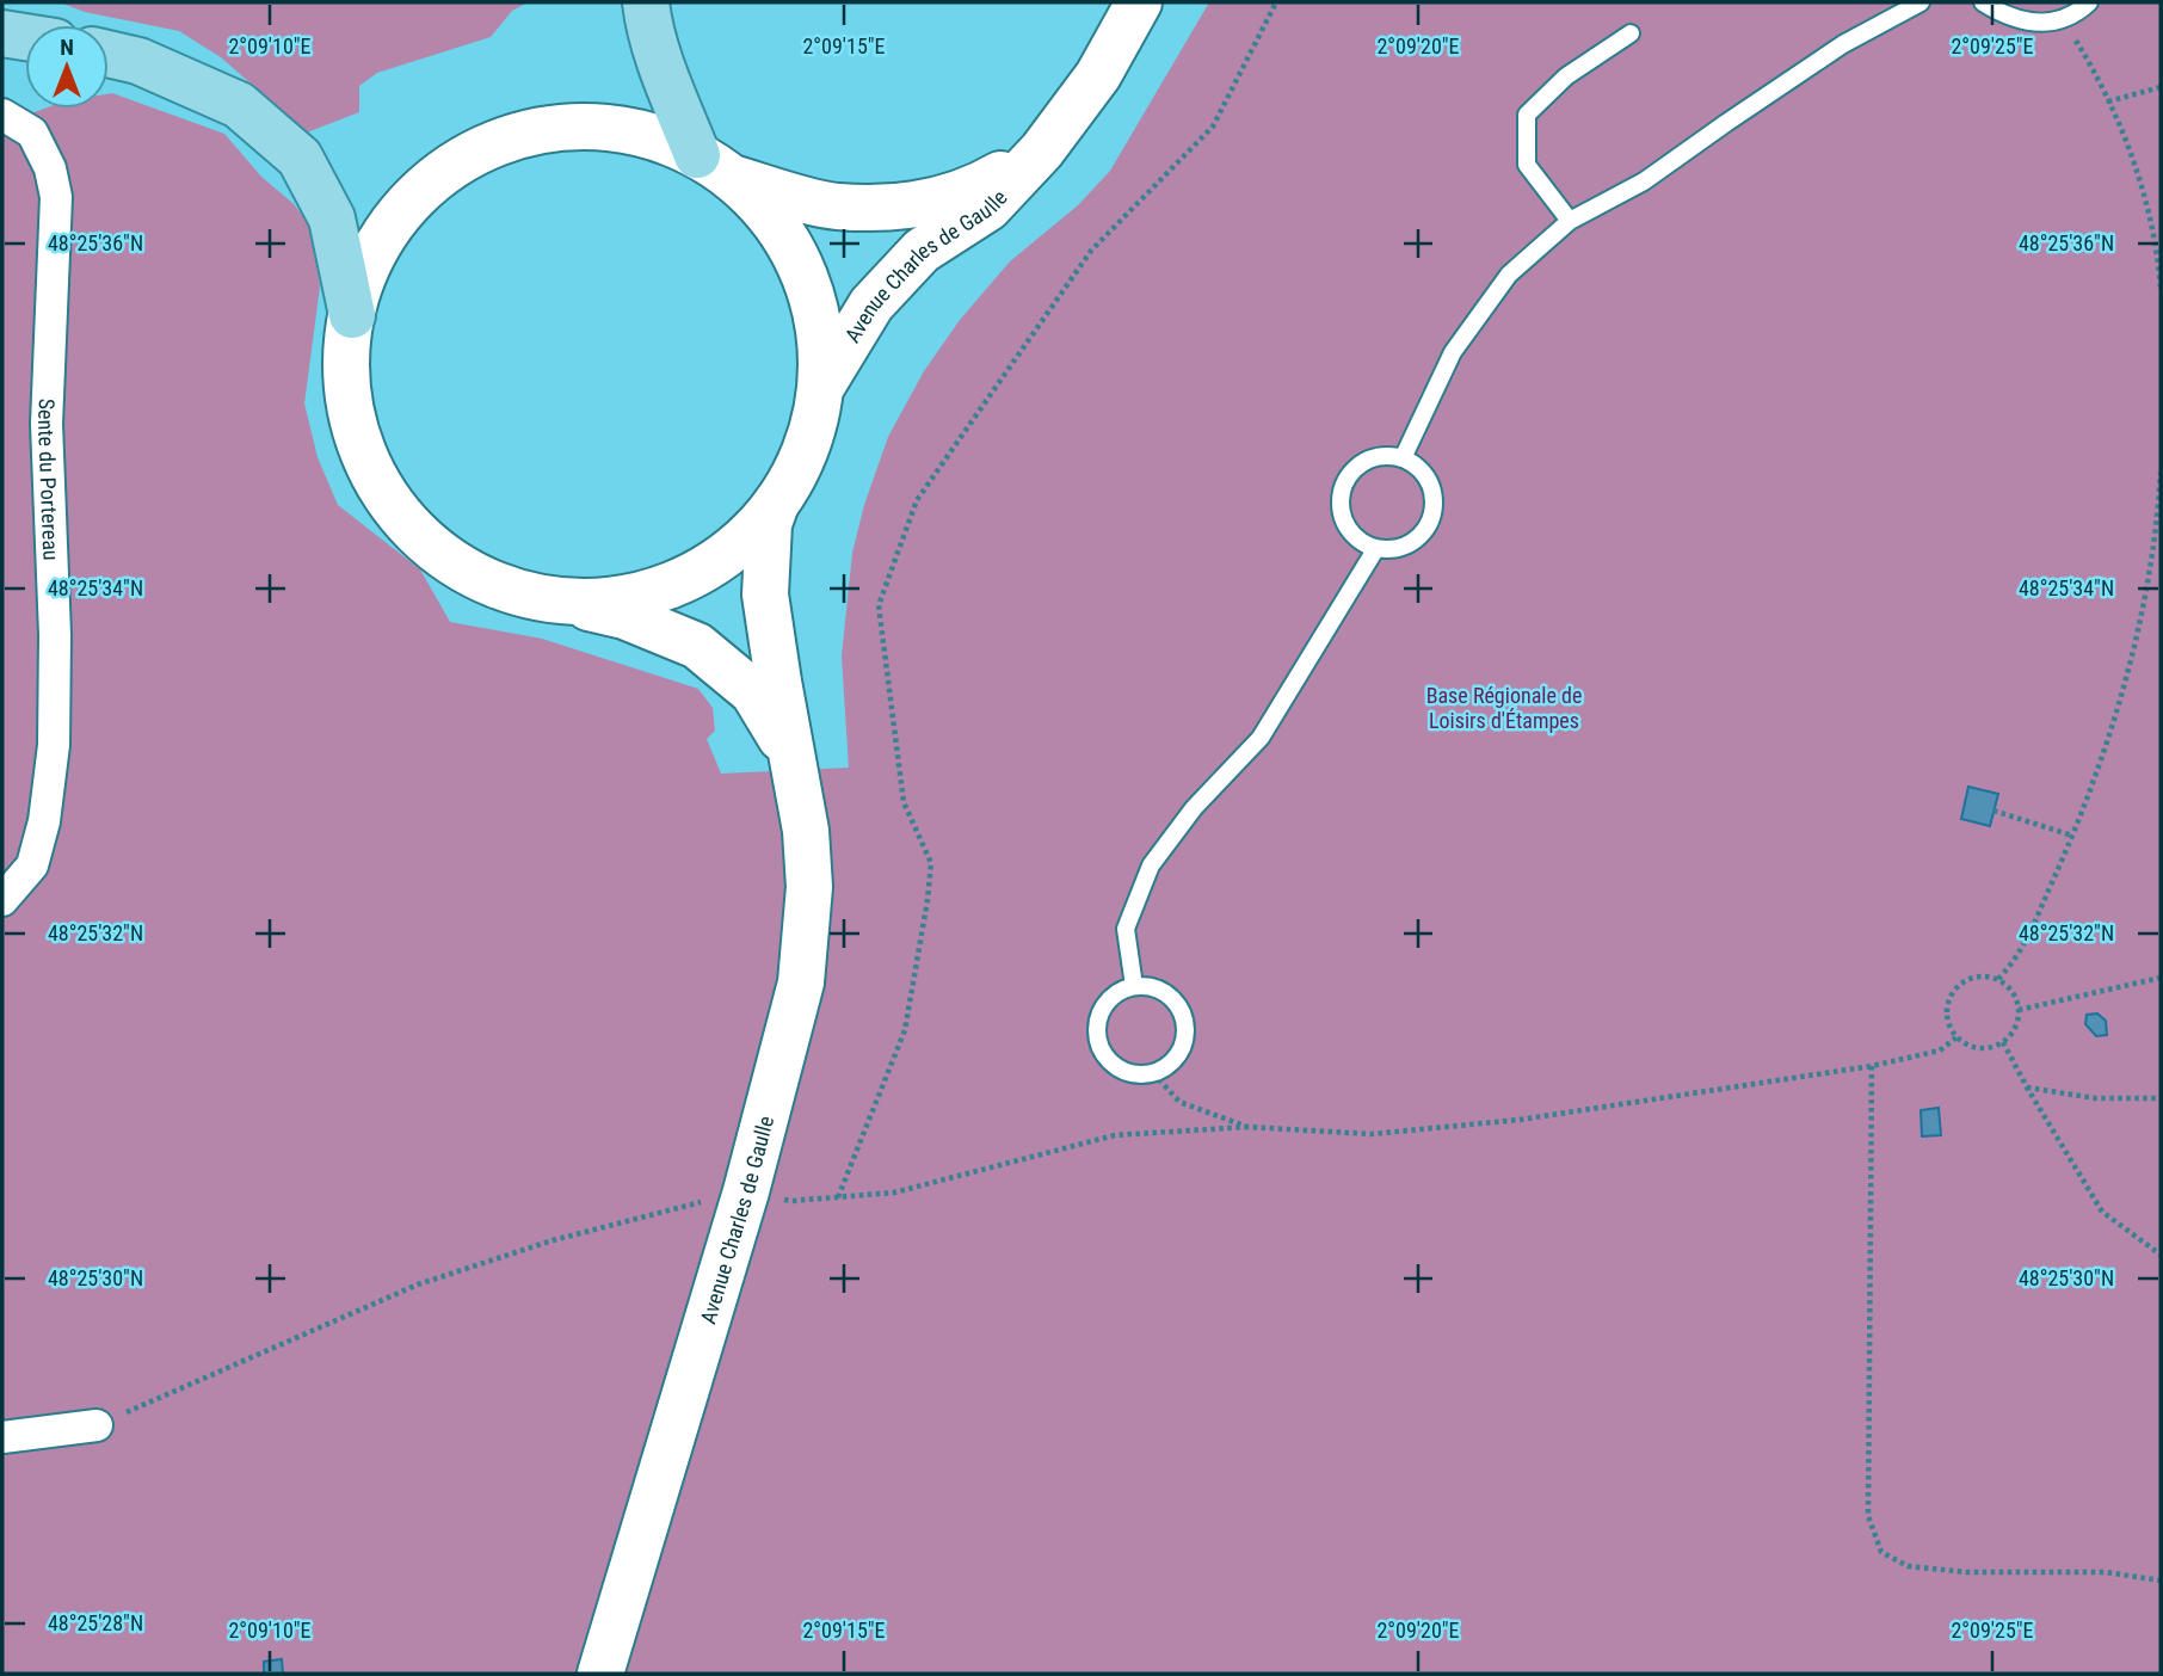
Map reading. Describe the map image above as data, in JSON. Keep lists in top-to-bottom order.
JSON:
{
  "streets": {
    "main road": ["Avenue Charles de Gaulle"],
    "street": ["Sente du Portereau"]
  },
  "parks": ["Base Régionale de Loisirs d'Étampes"],
  "north": "top",
  "coordinates": [
    "2°09'10\"E",
    "2°09'15\"E",
    "2°09'20\"E",
    "2°09'25\"E",
    "48°25'36\"N",
    "48°25'34\"N",
    "48°25'32\"N",
    "48°25'30\"N",
    "48°25'28\"N"
  ]
}
